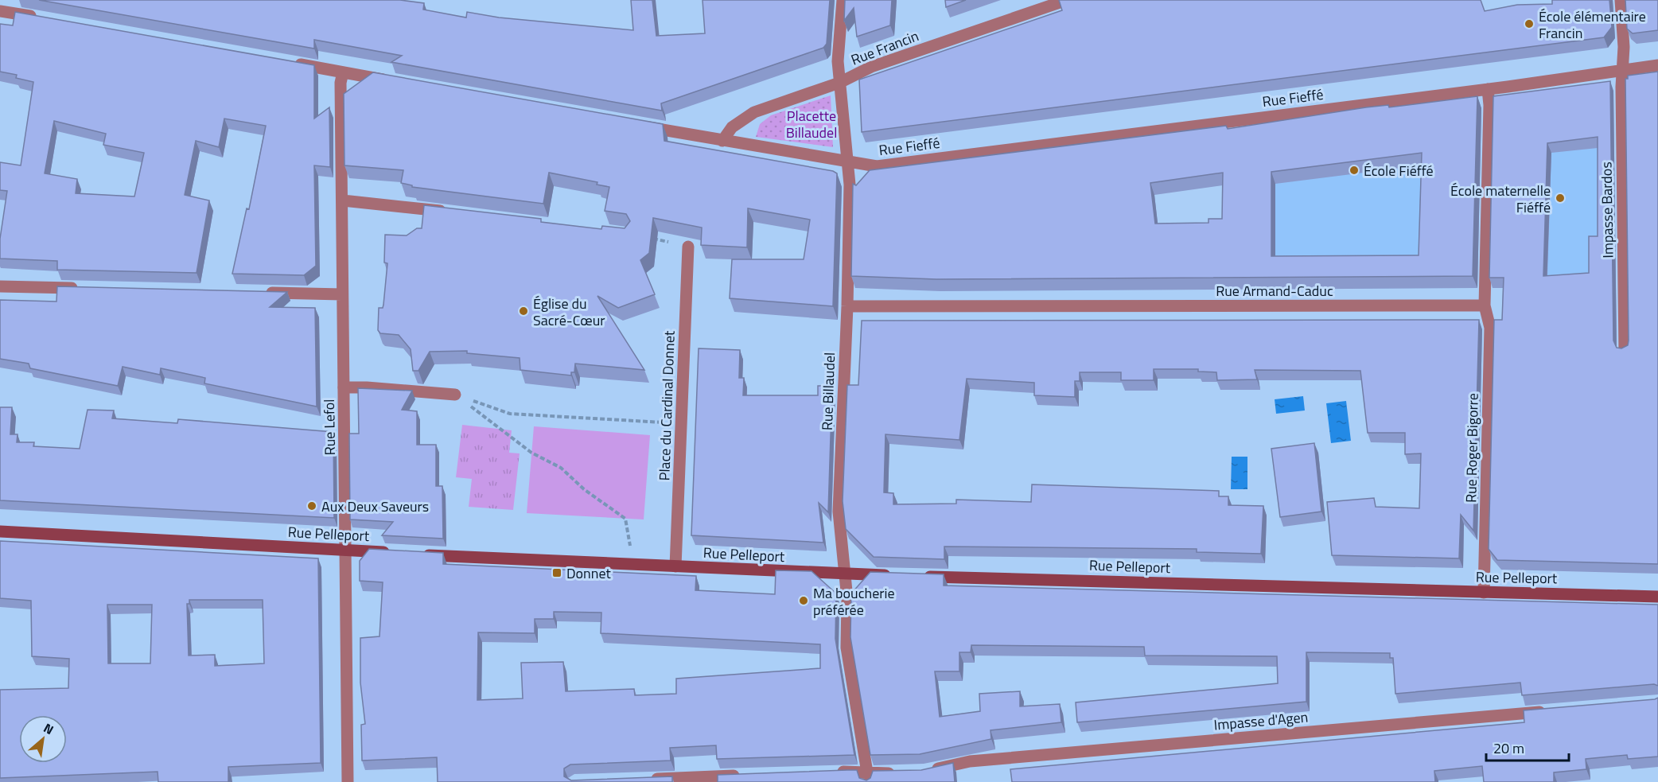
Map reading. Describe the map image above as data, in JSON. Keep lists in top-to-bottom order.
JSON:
{
  "streets": {
    "street": [
      "Rue Francin",
      "Rue Fieffé",
      "Impasse Bardos",
      "Rue Armand-Caduc",
      "Rue Billaudel",
      "Place du Cardinal Donnet",
      "Rue Lefol",
      "Rue Roger Bigorre",
      "Rue Pelleport",
      "Impasse d'Agen"
    ]
  },
  "crossings": [
    ["Rue Francin", "Rue Fieffé"],
    ["Rue Francin", "Rue Billaudel"],
    ["Rue Fieffé", "Impasse Bardos"],
    ["Rue Fieffé", "Rue Billaudel"],
    ["Rue Armand-Caduc", "Rue Billaudel"],
    ["Rue Armand-Caduc", "Rue Roger Bigorre"],
    ["Rue Billaudel", "Rue Pelleport"],
    ["Place du Cardinal Donnet", "Rue Pelleport"],
    ["Rue Lefol", "Rue Pelleport"],
    ["Rue Roger Bigorre", "Rue Pelleport"]
  ],
  "parks": ["Placette Billaudel"],
  "places": {
    "other": [
      "École élémentaire Francin",
      "École Fiéffé",
      "École maternelle Fiéffé",
      "Église du Sacré-Cœur",
      "Aux Deux Saveurs",
      "Ma boucherie préférée"
    ],
    "transit": ["Donnet"]
  },
  "scale_bar": "20 m",
  "north": "top right"
}
